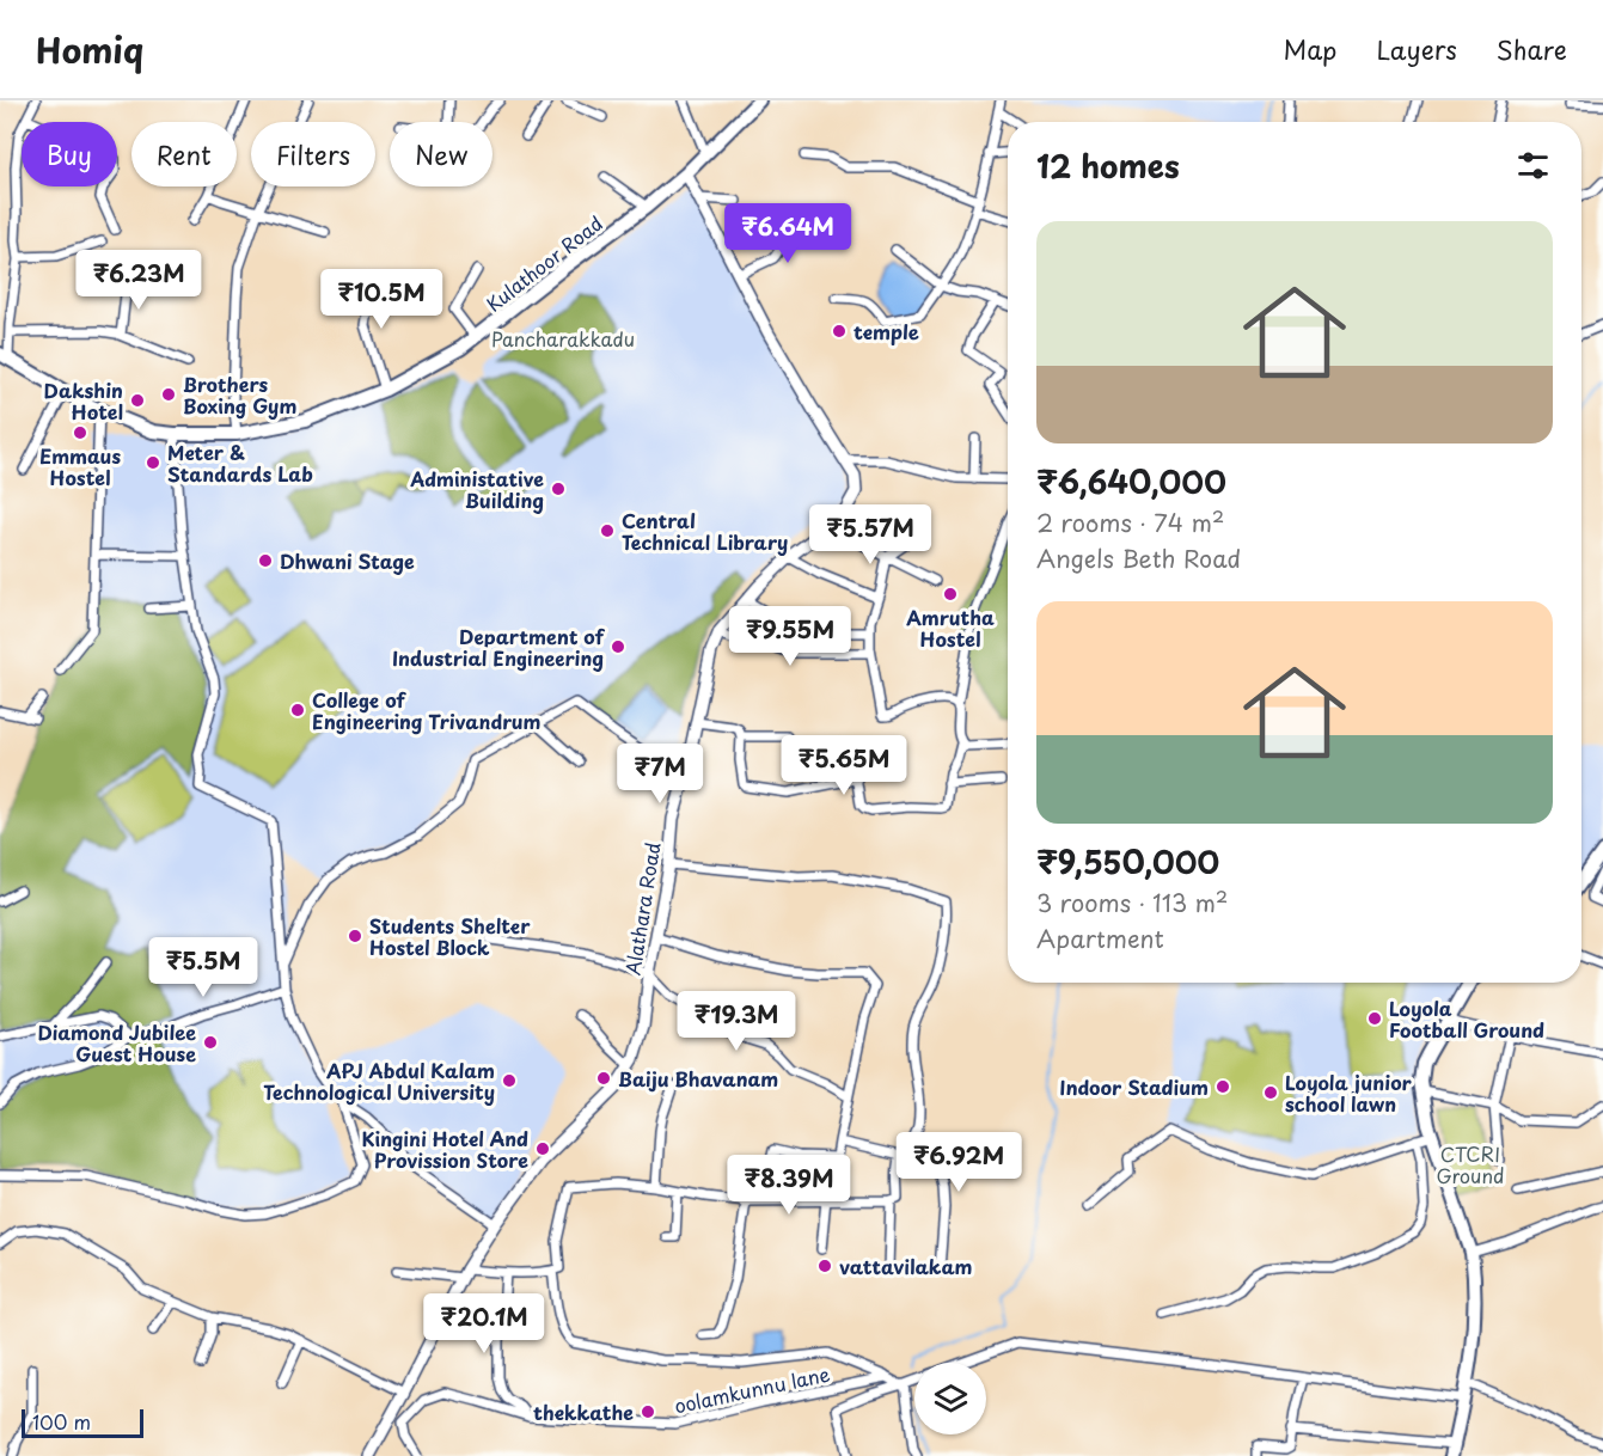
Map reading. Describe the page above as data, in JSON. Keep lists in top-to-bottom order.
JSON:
{
  "streets": {
    "main road": ["Kulathoor Road"],
    "street": ["Alathara Road", "oolamkunnu lane"]
  },
  "crossings": [
    ["Kulathoor Road", "Alathara Road"]
  ],
  "parks": ["Pancharakkadu", "CTCRI Ground"],
  "places": [
    "temple",
    "Brothers Boxing Gym",
    "Dakshin Hotel",
    "Emmaus Hostel",
    "Meter & Standards Lab",
    "Administative Building",
    "Central Technical Library",
    "Dhwani Stage",
    "Amrutha Hostel",
    "Department of Industrial Engineering",
    "College of Engineering Trivandrum",
    "Students Shelter Hostel Block",
    "Loyola Football Ground",
    "Diamond Jubilee Guest House",
    "Baiju Bhavanam",
    "APJ Abdul Kalam Technological University",
    "Indoor Stadium",
    "Loyola junior school lawn",
    "Kingini Hotel And Provission Store",
    "vattavilakam",
    "thekkathe"
  ],
  "scale_bar": "100 m",
  "page": {
    "header": "Homiq",
    "nav": ["Map", "Layers", "Share"],
    "chip": [
      "Buy",
      "Rent",
      "Filters",
      "New"
    ],
    "heading": "12 homes",
    "price": [
      "₹6.64M",
      "₹6.23M",
      "₹10.5M",
      "₹5.57M",
      "₹9.55M",
      "₹5.65M",
      "₹7M",
      "₹5.5M",
      "₹19.3M",
      "₹6.92M",
      "₹8.39M",
      "₹20.1M"
    ],
    "list": [
      {
        "name": "₹6,640,000",
        "note": "2 rooms · 74 m² · Angels Beth Road"
      },
      {
        "name": "₹9,550,000",
        "note": "3 rooms · 113 m² · Apartment"
      }
    ],
    "scale": "100 m"
  }
}
